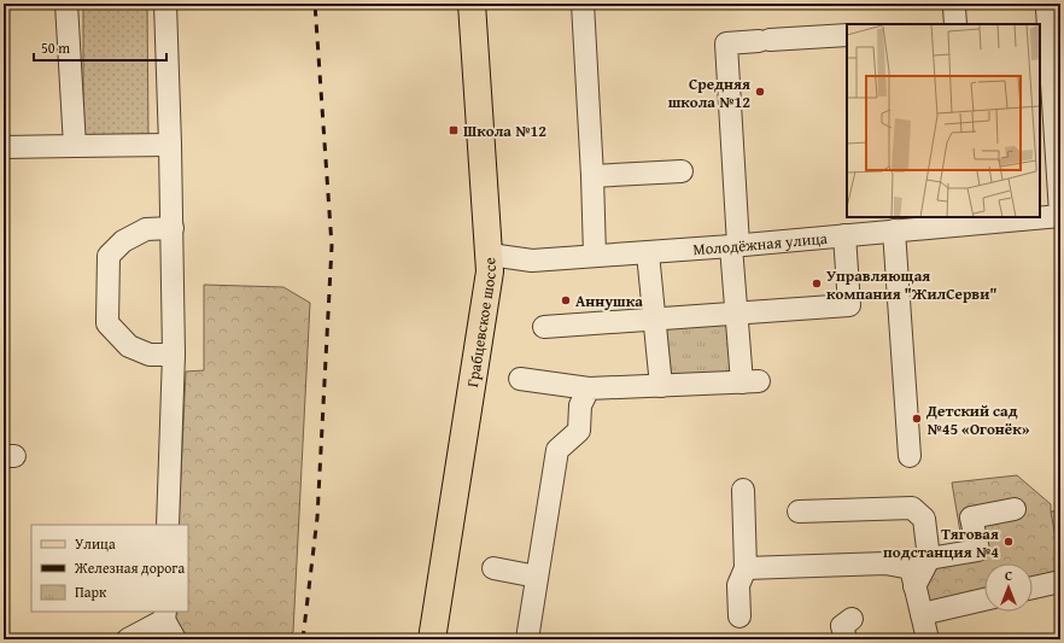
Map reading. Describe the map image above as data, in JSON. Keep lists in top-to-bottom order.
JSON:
{
  "streets": {
    "main road": ["Грабцевское шоссе"],
    "street": ["Молодёжная улица"]
  },
  "crossings": [
    ["Молодёжная улица", "Грабцевское шоссе"]
  ],
  "places": {
    "other": [
      "Средняя школа №12",
      "Управляющая компания \"ЖилСерви\"",
      "Аннушка",
      "Детский сад №45 «Огонёк»",
      "Тяговая подстанция №4"
    ],
    "transit": ["Школа №12"]
  },
  "legend": ["Улица", "Железная дорога", "Парк"],
  "scale_bar": "50 m",
  "north": "top"
}
